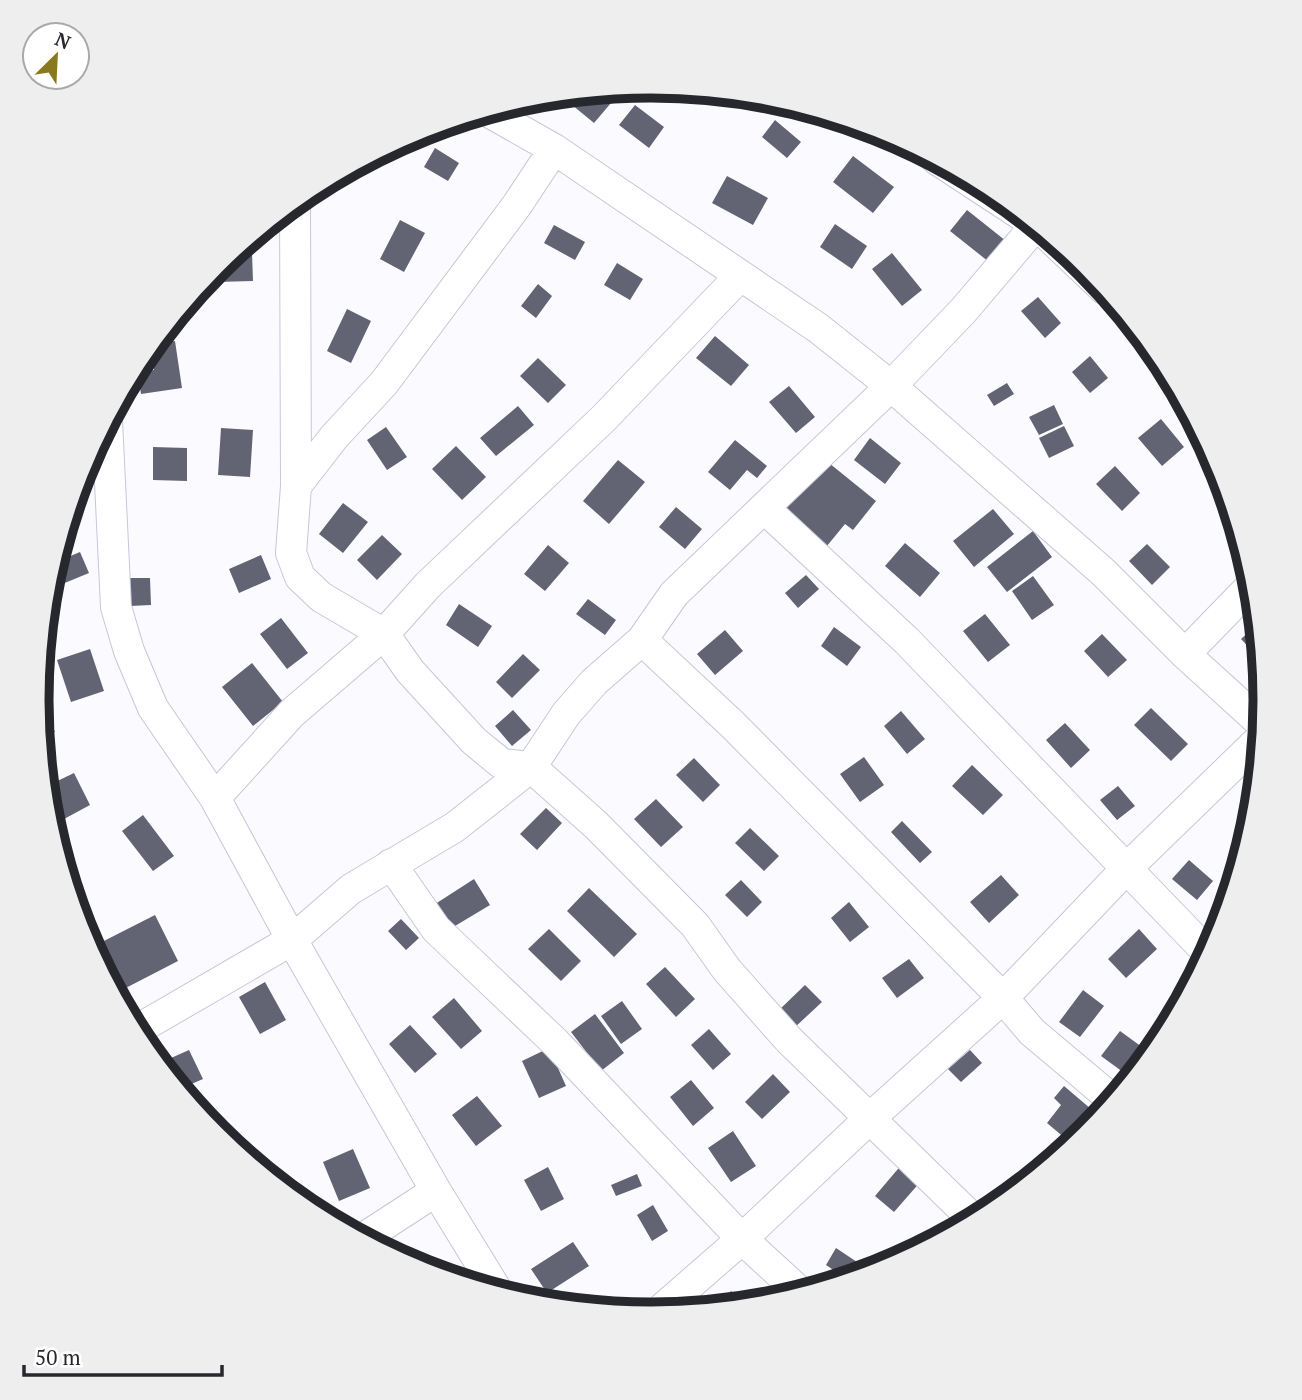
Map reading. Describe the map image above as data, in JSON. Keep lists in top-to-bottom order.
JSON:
{
  "scale_bar": "50 m",
  "north": "top right"
}
